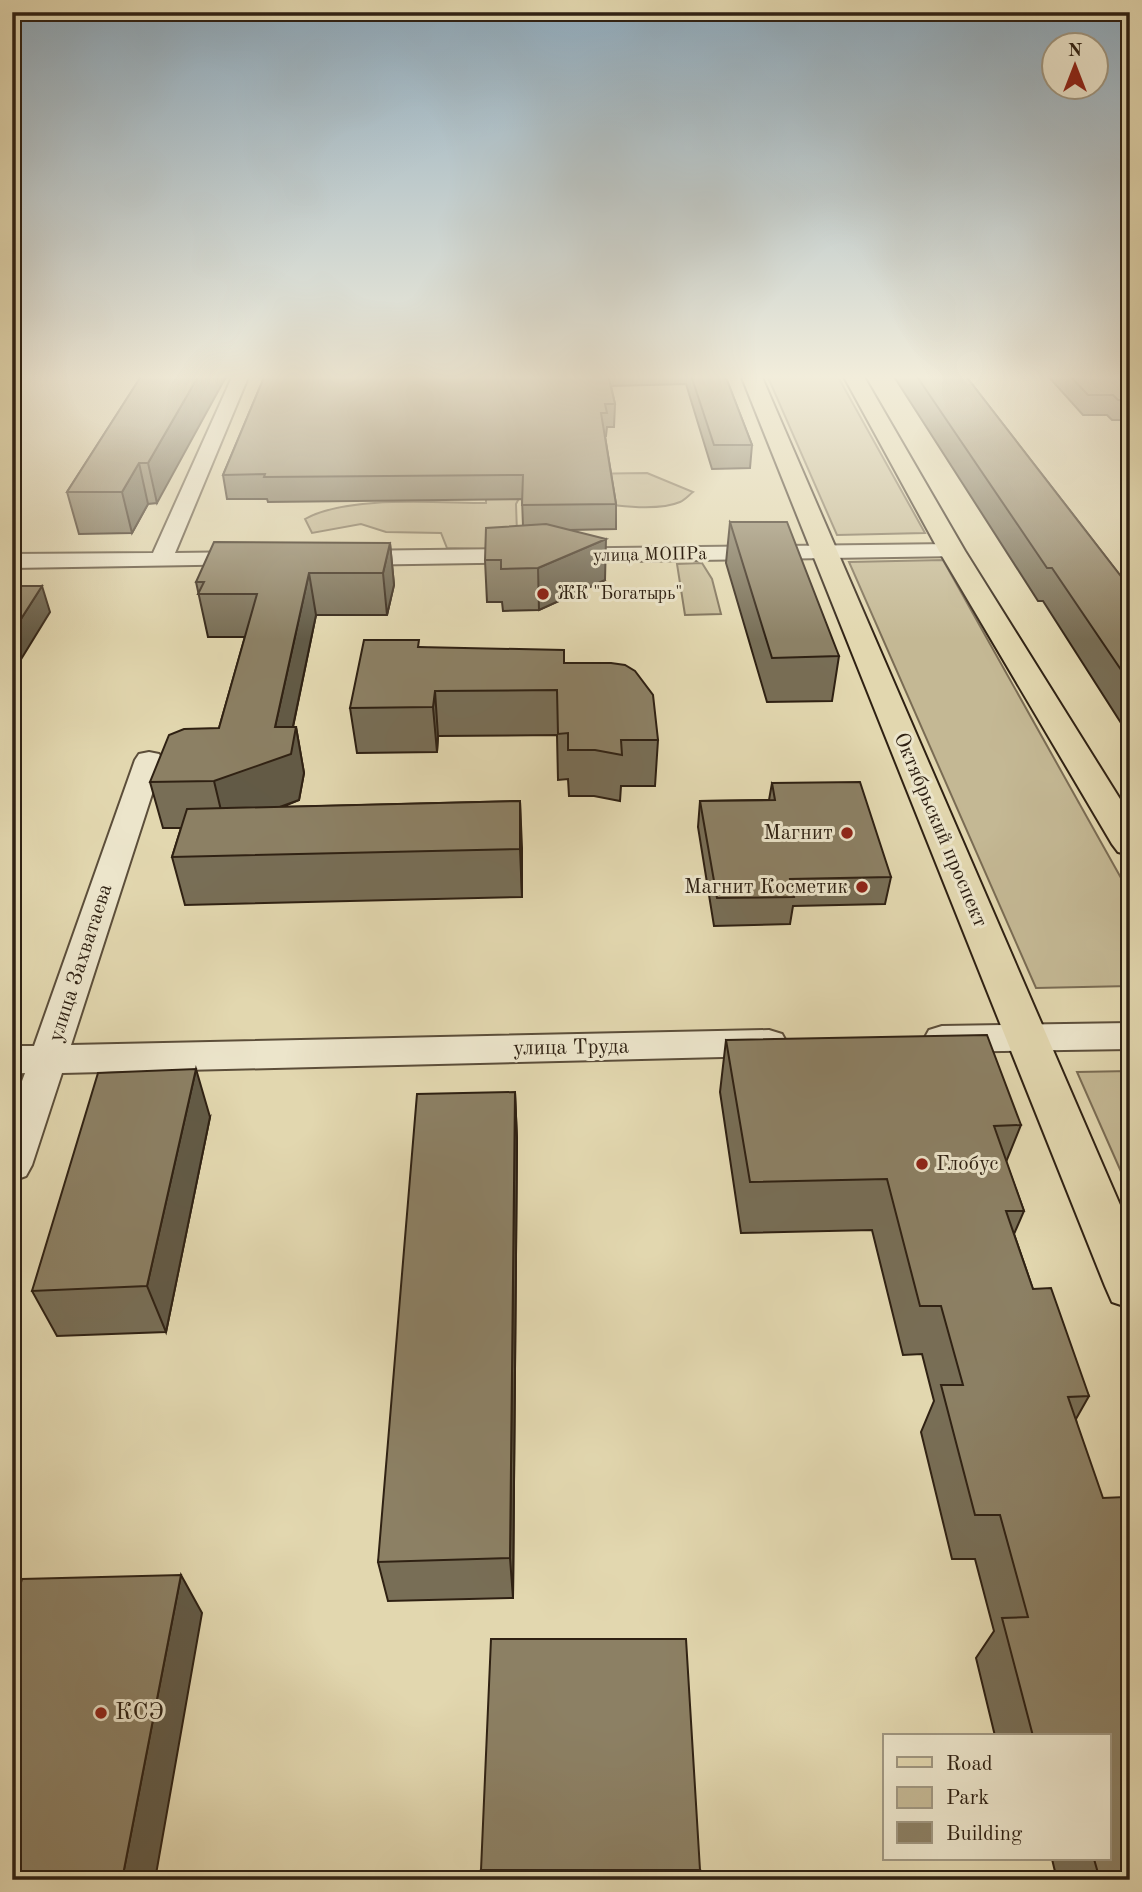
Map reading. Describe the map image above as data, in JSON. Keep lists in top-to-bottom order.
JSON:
{
  "streets": {
    "main road": ["Октябрьский проспект"],
    "street": ["улица МОПРа", "улица Захватаева", "улица Труда"]
  },
  "crossings": [
    ["улица МОПРа", "Октябрьский проспект"],
    ["улица Захватаева", "улица Труда"]
  ],
  "places": [
    "ЖК \"Богатырь\"",
    "Магнит",
    "Магнит Косметик",
    "Глобус",
    "КСЭ"
  ],
  "legend": ["Road", "Park", "Building"],
  "north": "top"
}
